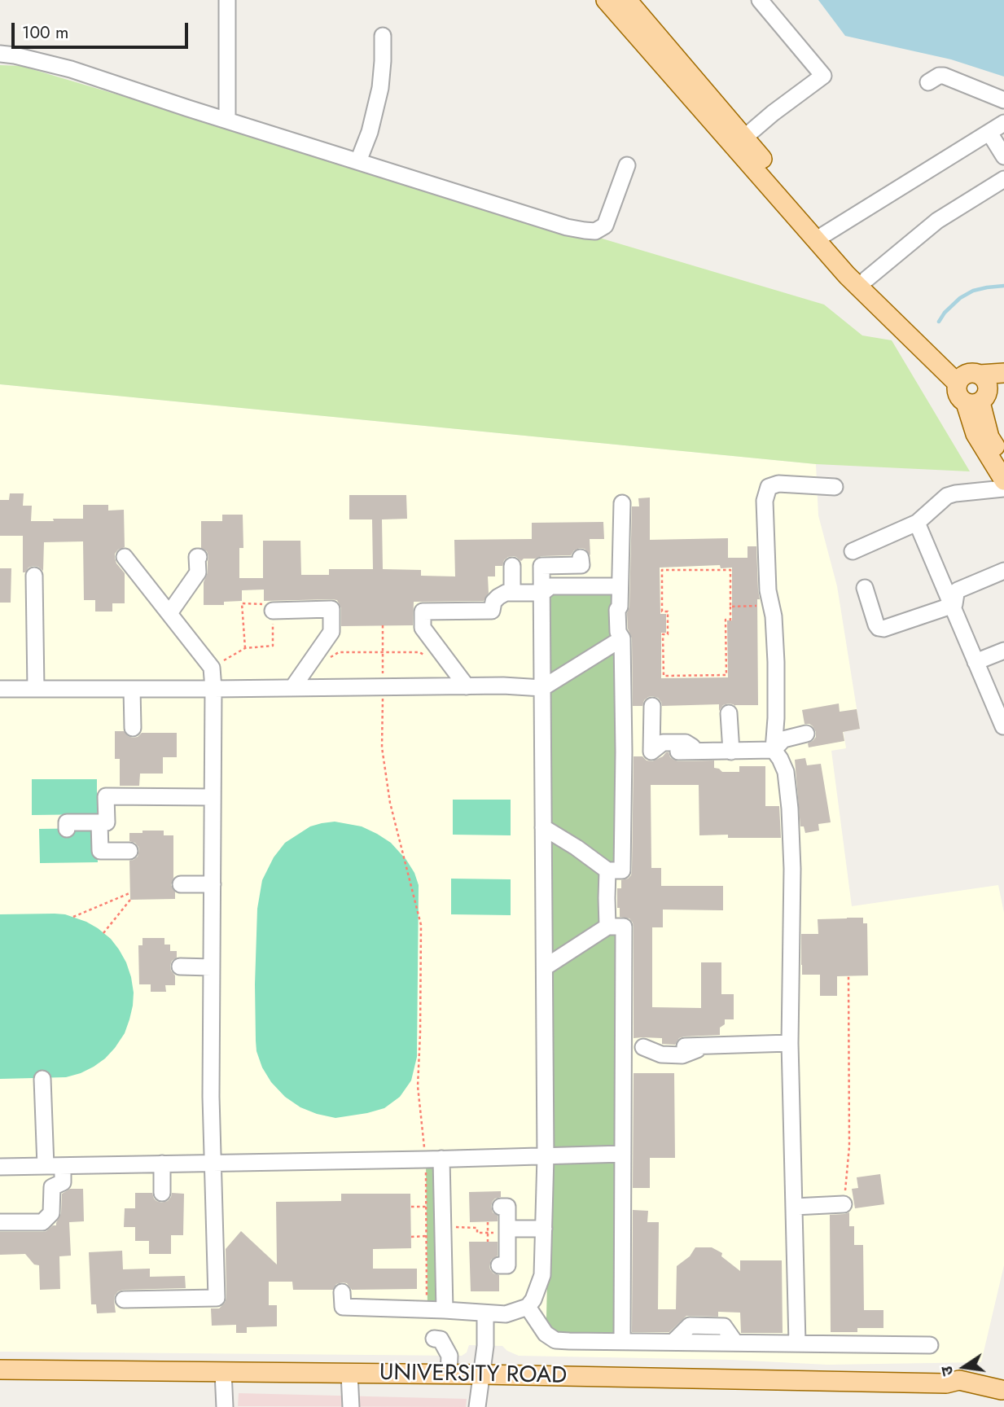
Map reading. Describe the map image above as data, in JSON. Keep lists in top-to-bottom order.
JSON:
{
  "streets": {
    "main road": ["UNIVERSITY ROAD"]
  },
  "scale_bar": "100 m",
  "north": "left"
}
